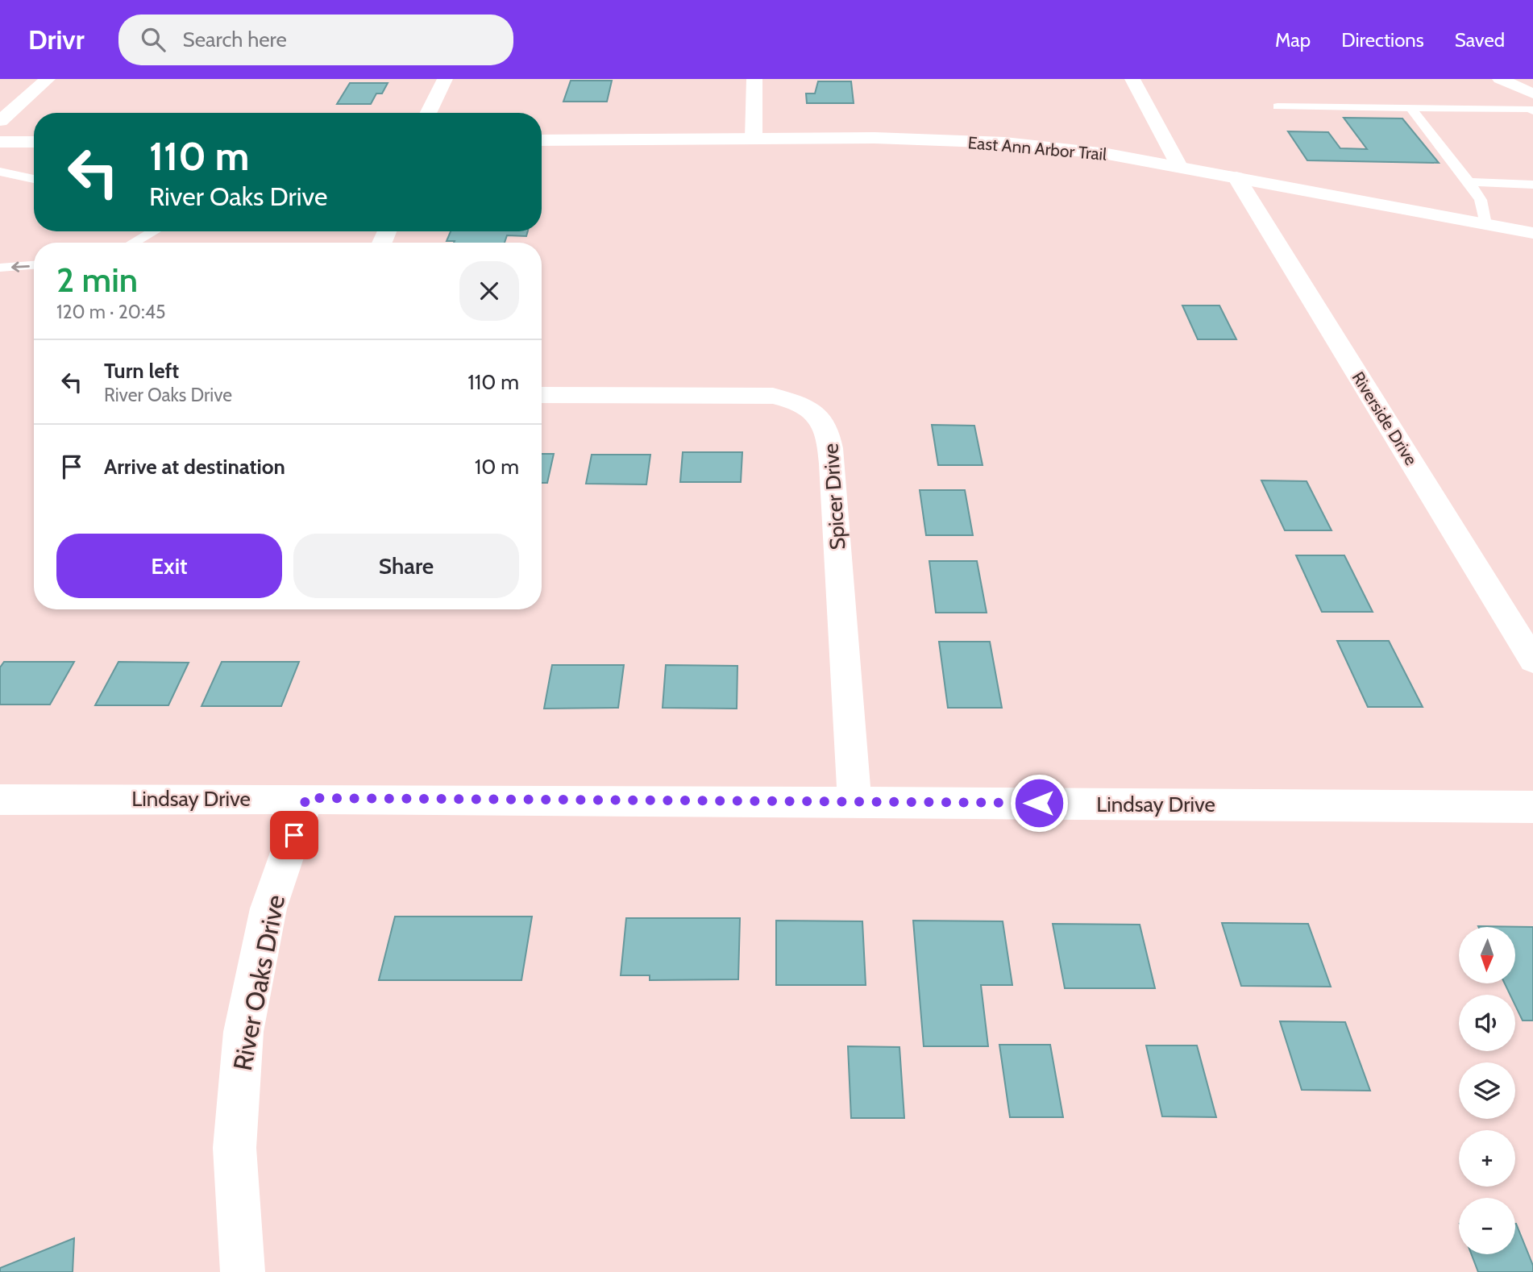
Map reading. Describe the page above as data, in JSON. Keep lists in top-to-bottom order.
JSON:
{
  "streets": {
    "street": [
      "East Ann Arbor Trail",
      "Riverside Drive",
      "Spicer Drive",
      "Lindsay Drive",
      "River Oaks Drive"
    ]
  },
  "crossings": [
    ["East Ann Arbor Trail", "Riverside Drive"],
    ["Spicer Drive", "Lindsay Drive"],
    ["Lindsay Drive", "River Oaks Drive"]
  ],
  "north": "bottom",
  "page": {
    "header": "Drivr",
    "search": "Search here",
    "nav": ["Map", "Directions", "Saved"],
    "turn": ["110 m", "River Oaks Drive"],
    "heading": ["2 min", "120 m · 20:45"],
    "list": [
      {
        "name": "Turn left",
        "note": "River Oaks Drive",
        "value": "110 m"
      },
      {
        "name": "Arrive at destination",
        "value": "10 m"
      }
    ],
    "buttons": ["Exit", "Share"],
    "map_buttons": ["+", "−"]
  }
}
